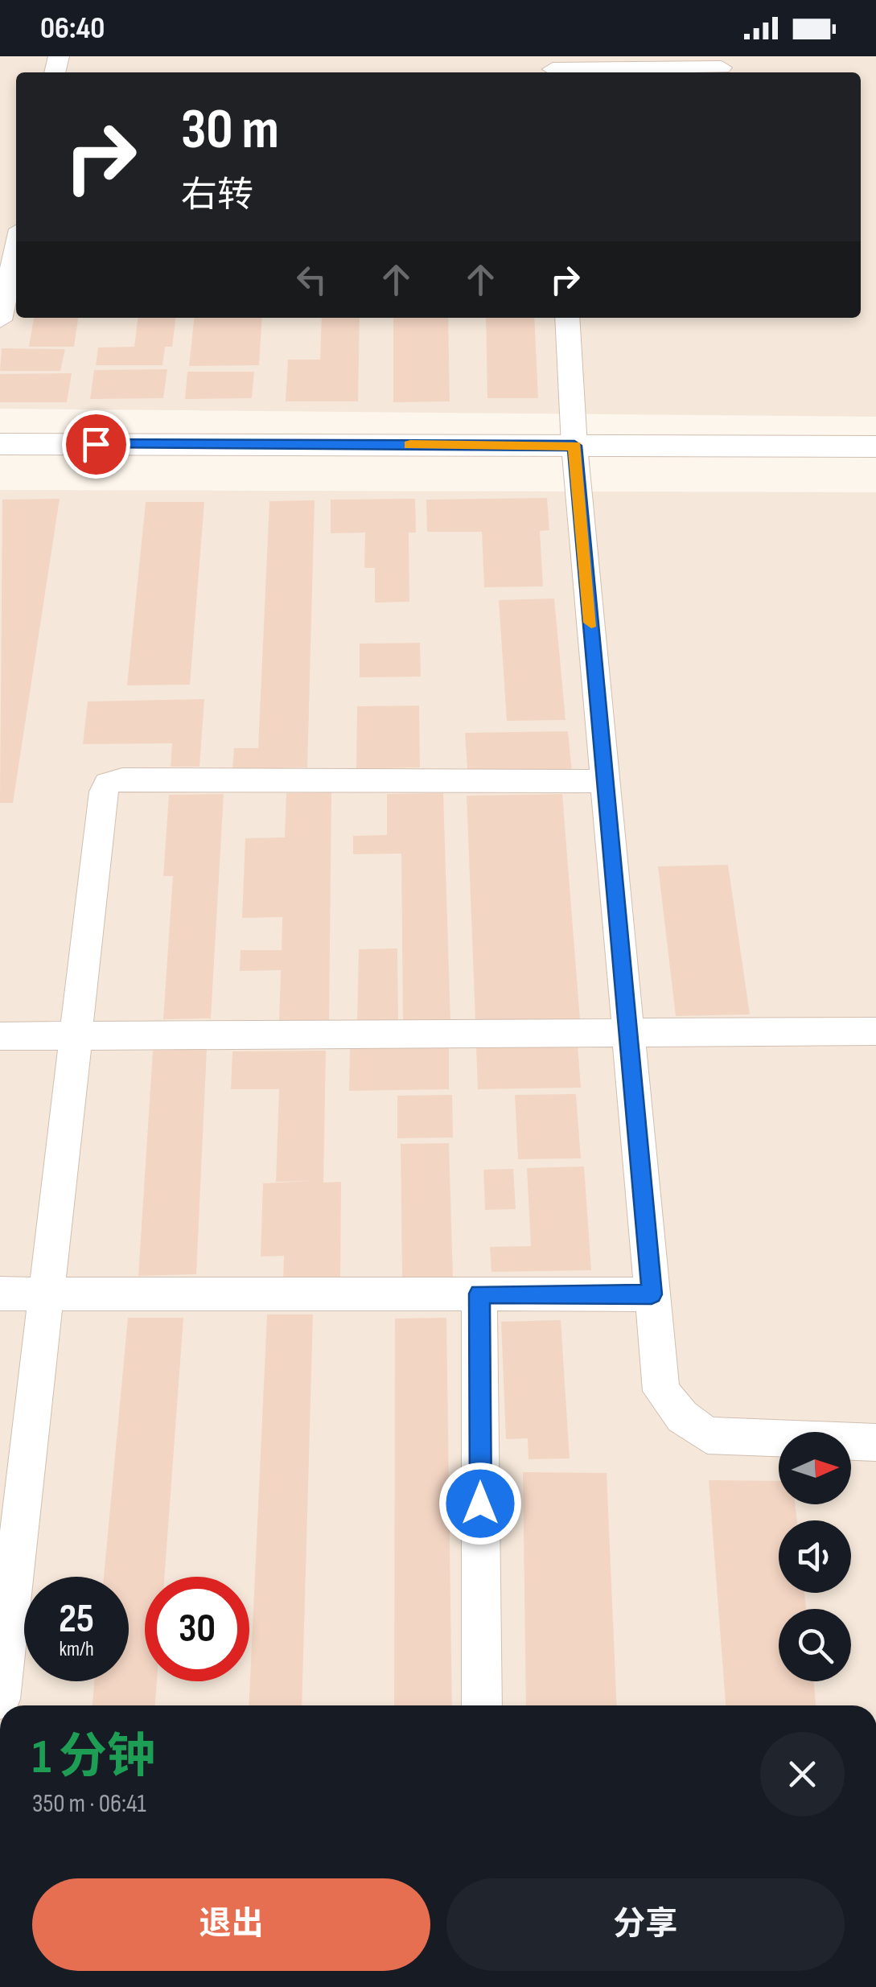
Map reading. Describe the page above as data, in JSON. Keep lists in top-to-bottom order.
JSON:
{
  "north": "right",
  "page": {
    "status": "06:40",
    "turn": ["30 m", "右转"],
    "speed": "25 km/h",
    "limit": "30",
    "heading": ["1 分钟", "350 m · 06:41"],
    "buttons": ["退出", "分享"]
  }
}
